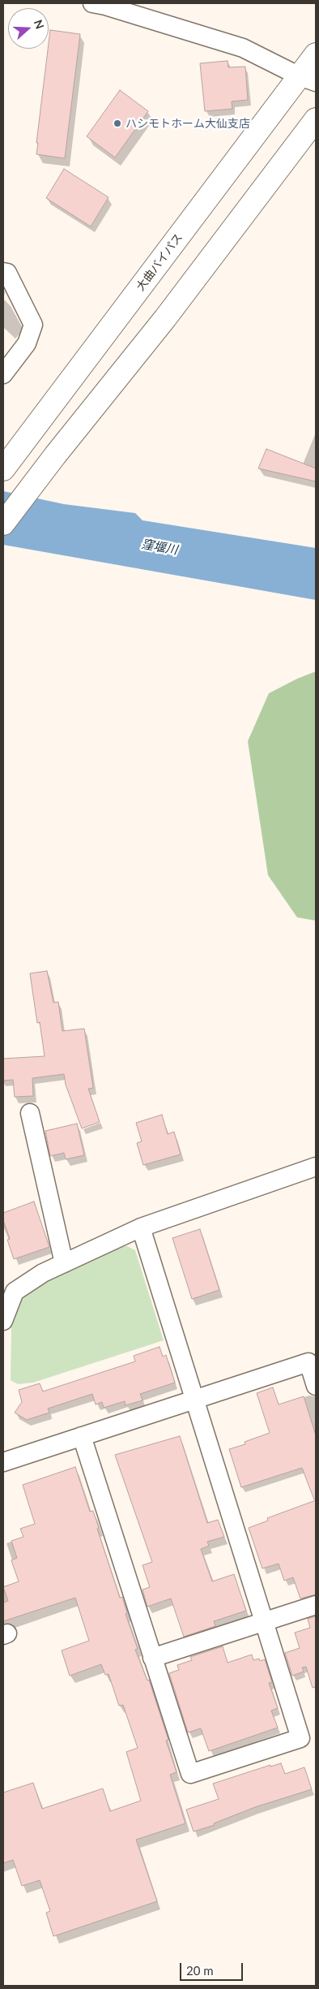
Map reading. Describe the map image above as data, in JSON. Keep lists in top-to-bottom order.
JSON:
{
  "streets": {
    "highway": ["大曲バイパス"]
  },
  "water": ["窪堰川"],
  "places": ["ハシモトホーム大仙支店"],
  "scale_bar": "20 m",
  "north": "right"
}
